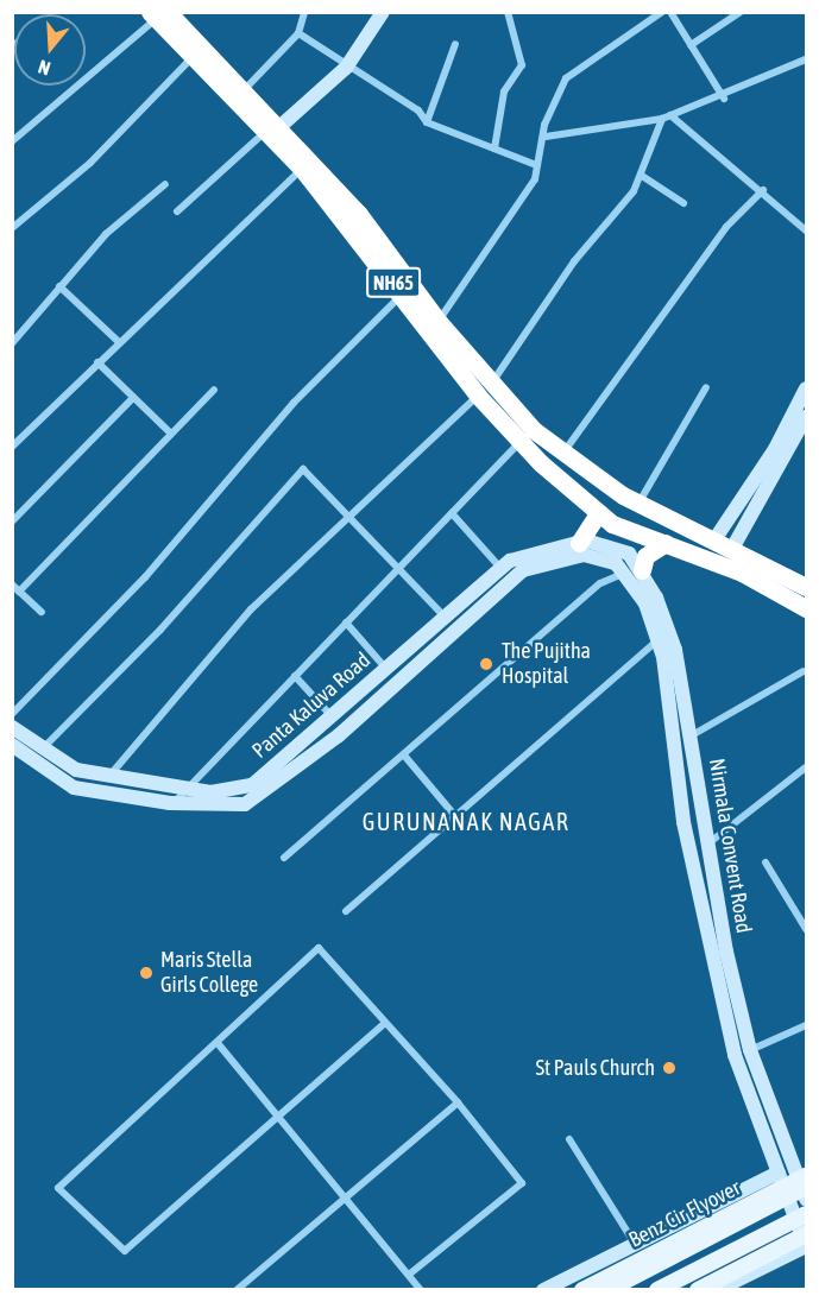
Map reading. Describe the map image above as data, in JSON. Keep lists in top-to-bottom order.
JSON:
{
  "streets": {
    "highway": ["NH65"],
    "main road": ["Benz Cir Flyover"],
    "street": ["Panta Kaluva Road", "Nirmala Convent Road"]
  },
  "crossings": [
    ["Panta Kaluva Road", "Nirmala Convent Road"],
    ["Nirmala Convent Road", "Benz Cir Flyover"]
  ],
  "districts": ["GURUNANAK NAGAR"],
  "places": ["The Pujitha Hospital", "Maris Stella Girls College", "St Pauls Church"],
  "north": "bottom"
}
